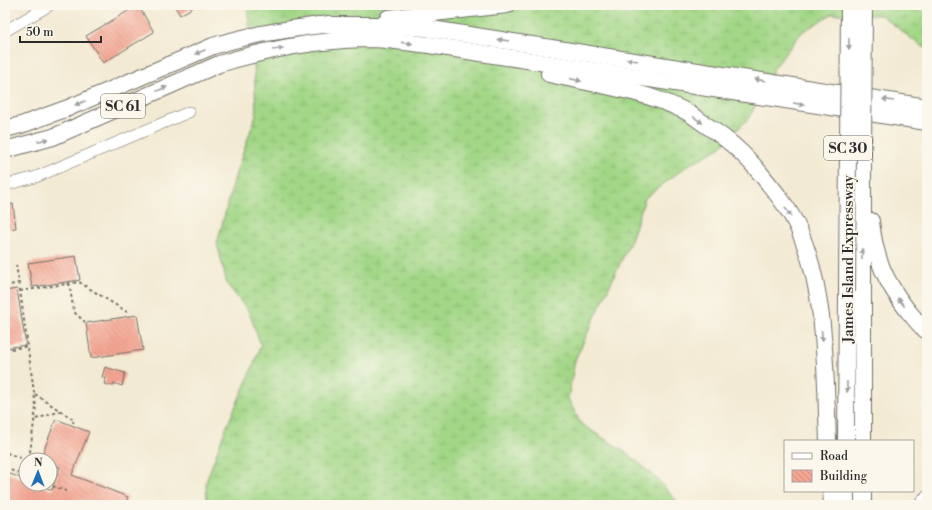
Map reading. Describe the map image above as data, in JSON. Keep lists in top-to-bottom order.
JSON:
{
  "streets": {
    "highway": ["SC 61", "SC 30", "James Island Expressway"]
  },
  "legend": ["Road", "Building"],
  "scale_bar": "50 m",
  "north": "top"
}
